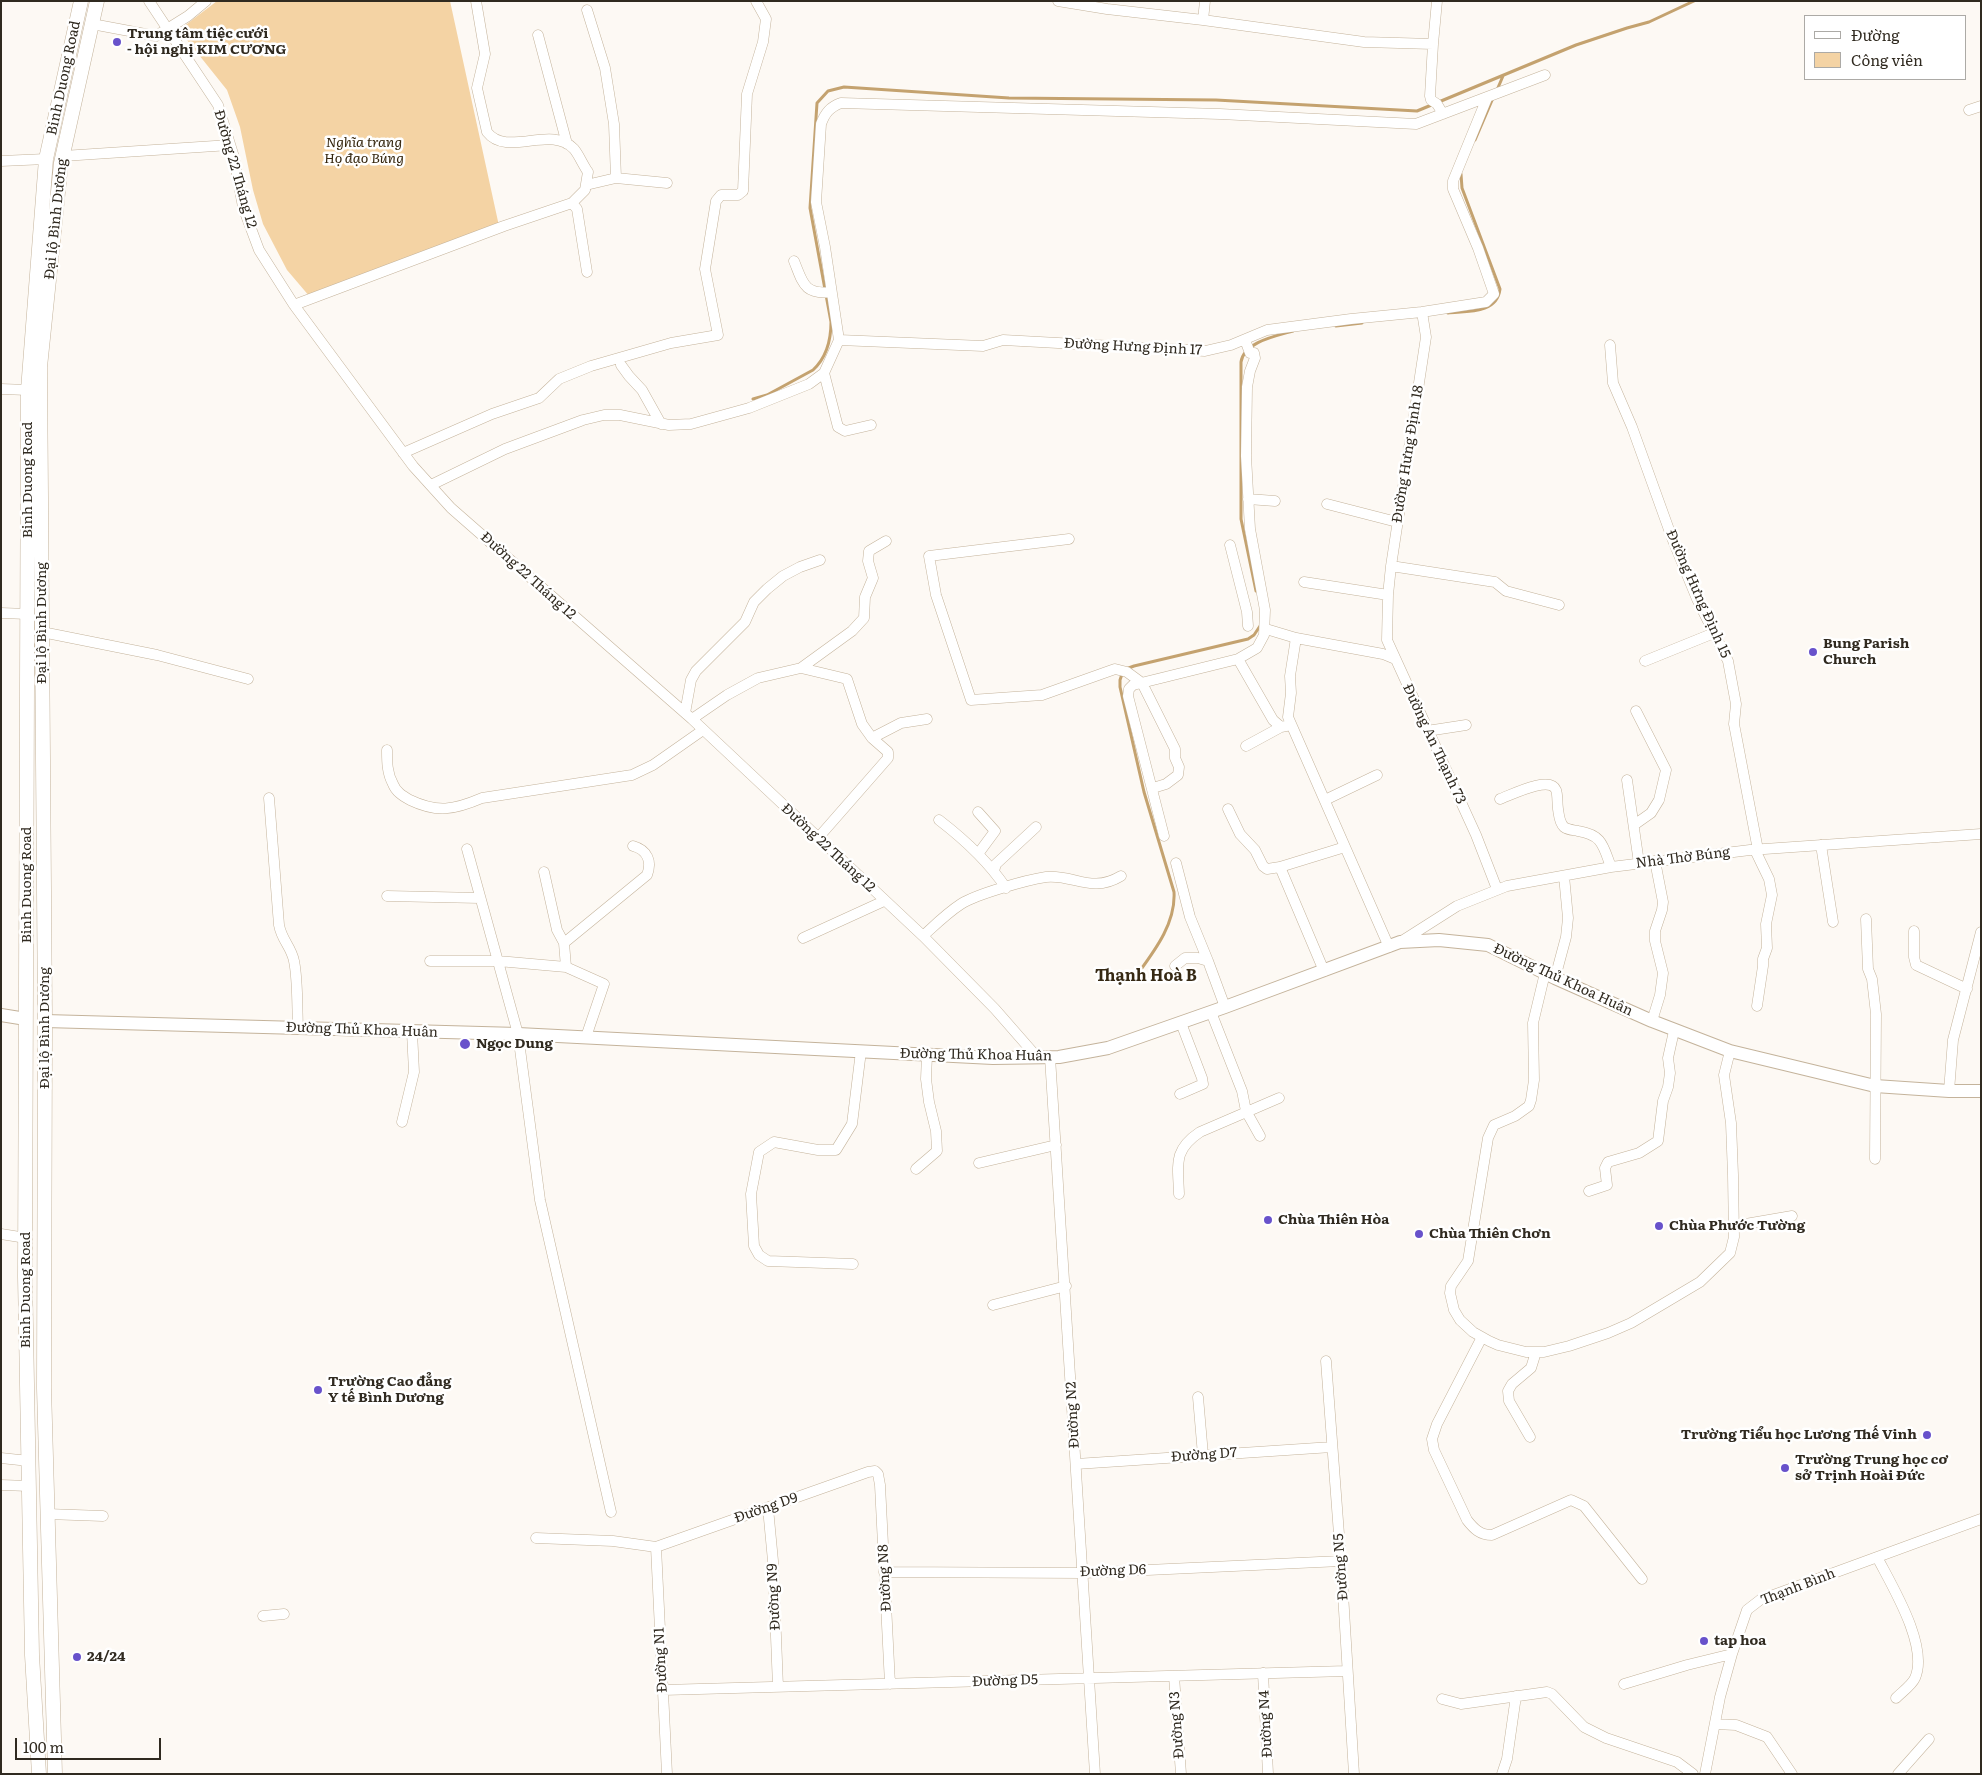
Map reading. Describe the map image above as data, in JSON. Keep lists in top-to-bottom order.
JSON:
{
  "streets": {
    "highway": ["Binh Duong Road", "Đại lộ Bình Dương"],
    "main road": ["Đường Thủ Khoa Huân"],
    "street": [
      "Đường 22 Tháng 12",
      "Đường Hưng Định 17",
      "Đường Hưng Định 18",
      "Đường Hưng Định 15",
      "Đường An Thạnh 73",
      "Nhà Thờ Búng",
      "Đường N2",
      "Đường D7",
      "Đường D9",
      "Đường N5",
      "Đường D6",
      "Đường N8",
      "Thạnh Bình",
      "Đường N9",
      "Đường N1",
      "Đường D5",
      "Đường N4",
      "Đường N3"
    ]
  },
  "crossings": [
    ["Binh Duong Road", "Đại lộ Bình Dương"],
    ["Binh Duong Road", "Đường Thủ Khoa Huân"],
    ["Đường 22 Tháng 12", "Đường Thủ Khoa Huân"],
    ["Đường 22 Tháng 12", "Đường N2"],
    ["Đại lộ Bình Dương", "Đường Thủ Khoa Huân"],
    ["Đường Hưng Định 17", "Đường Hưng Định 18"],
    ["Đường Hưng Định 18", "Đường An Thạnh 73"],
    ["Đường Hưng Định 15", "Nhà Thờ Búng"],
    ["Đường An Thạnh 73", "Nhà Thờ Búng"],
    ["Nhà Thờ Búng", "Đường Thủ Khoa Huân"],
    ["Đường Thủ Khoa Huân", "Đường N2"],
    ["Đường N2", "Đường D7"],
    ["Đường N2", "Đường D6"],
    ["Đường N2", "Đường D5"],
    ["Đường D7", "Đường N5"],
    ["Đường D9", "Đường N8"],
    ["Đường D9", "Đường N9"],
    ["Đường D9", "Đường N1"],
    ["Đường N5", "Đường D6"],
    ["Đường N5", "Đường D5"],
    ["Đường D6", "Đường N8"],
    ["Đường N8", "Đường D5"],
    ["Đường N9", "Đường D5"],
    ["Đường N1", "Đường D5"],
    ["Đường D5", "Đường N4"],
    ["Đường D5", "Đường N3"]
  ],
  "districts": ["Thạnh Hoà B"],
  "parks": ["Nghĩa trang Họ đạo Búng"],
  "places": [
    "Trung tâm tiệc cưới - hội nghị KIM CƯƠNG",
    "Bung Parish Church",
    "Ngọc Dung",
    "Chùa Thiên Hòa",
    "Chùa Phước Tường",
    "Chùa Thiên Chơn",
    "Trường Cao đẳng Y tế Bình Dương",
    "Trường Tiểu học Lương Thế Vinh",
    "Trường Trung học cơ sở Trịnh Hoài Đức",
    "tap hoa",
    "24/24"
  ],
  "legend": ["Đường", "Công viên"],
  "scale_bar": "100 m"
}
